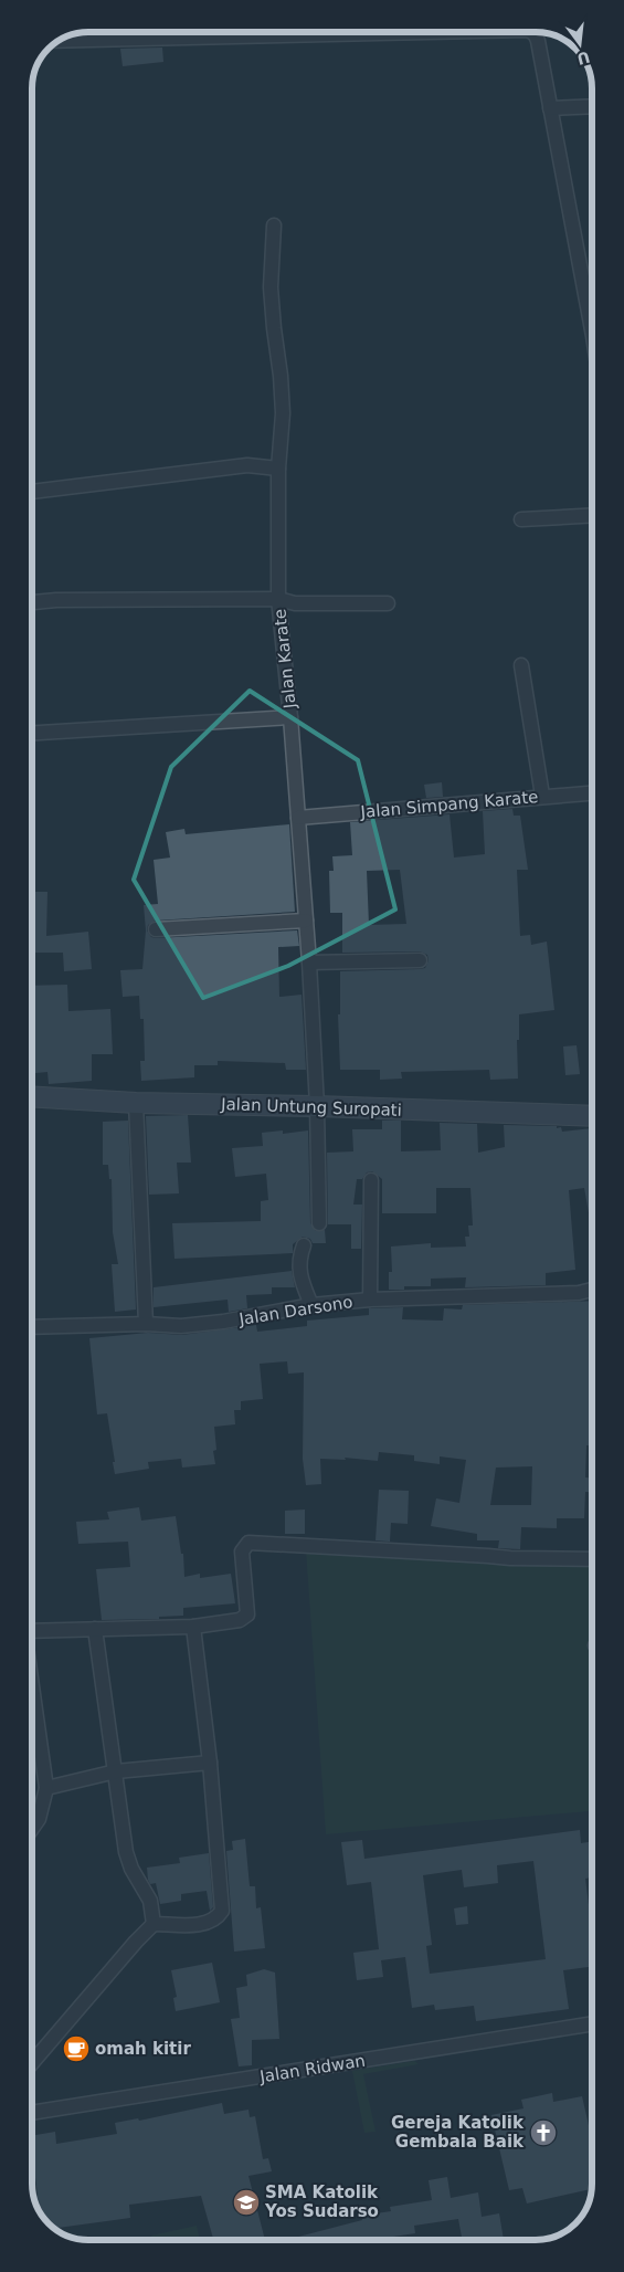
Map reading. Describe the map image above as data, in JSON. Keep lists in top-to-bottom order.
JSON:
{
  "streets": {
    "main road": ["Jalan Untung Suropati"],
    "street": [
      "Jalan Karate",
      "Jalan Simpang Karate",
      "Jalan Darsono",
      "Jalan Ridwan"
    ]
  },
  "crossings": [
    ["Jalan Karate", "Jalan Simpang Karate"],
    ["Jalan Karate", "Jalan Untung Suropati"]
  ],
  "places": {
    "cafe": ["omah kitir"],
    "church": ["Gereja Katolik Gembala Baik"],
    "school or university": ["SMA Katolik Yos Sudarso"]
  },
  "north": "bottom"
}
